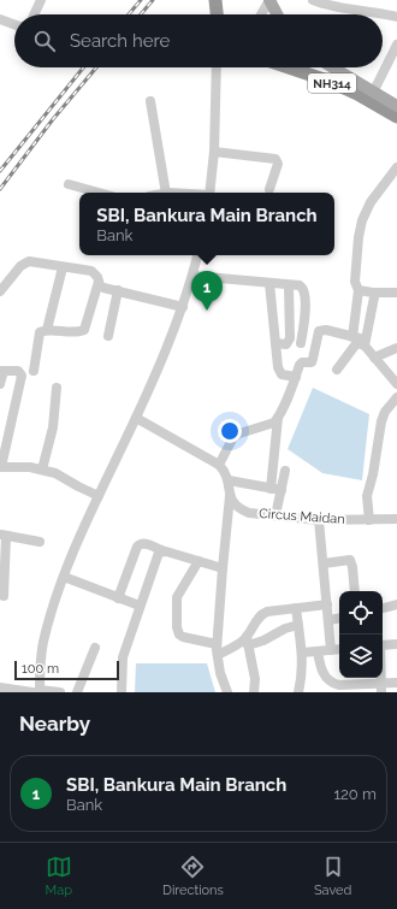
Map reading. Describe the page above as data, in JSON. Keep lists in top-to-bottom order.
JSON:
{
  "streets": {
    "highway": ["NH314"],
    "street": ["Circus Maidan"]
  },
  "scale_bar": "100 m",
  "page": {
    "search": "Search here",
    "popup": ["SBI, Bankura Main Branch", "Bank"],
    "pins": "1",
    "scale": "100 m",
    "heading": "Nearby",
    "list": [
      {
        "mark": "1",
        "name": "SBI, Bankura Main Branch",
        "note": "Bank",
        "value": "120 m"
      }
    ],
    "nav": ["Map", "Directions", "Saved"]
  }
}
